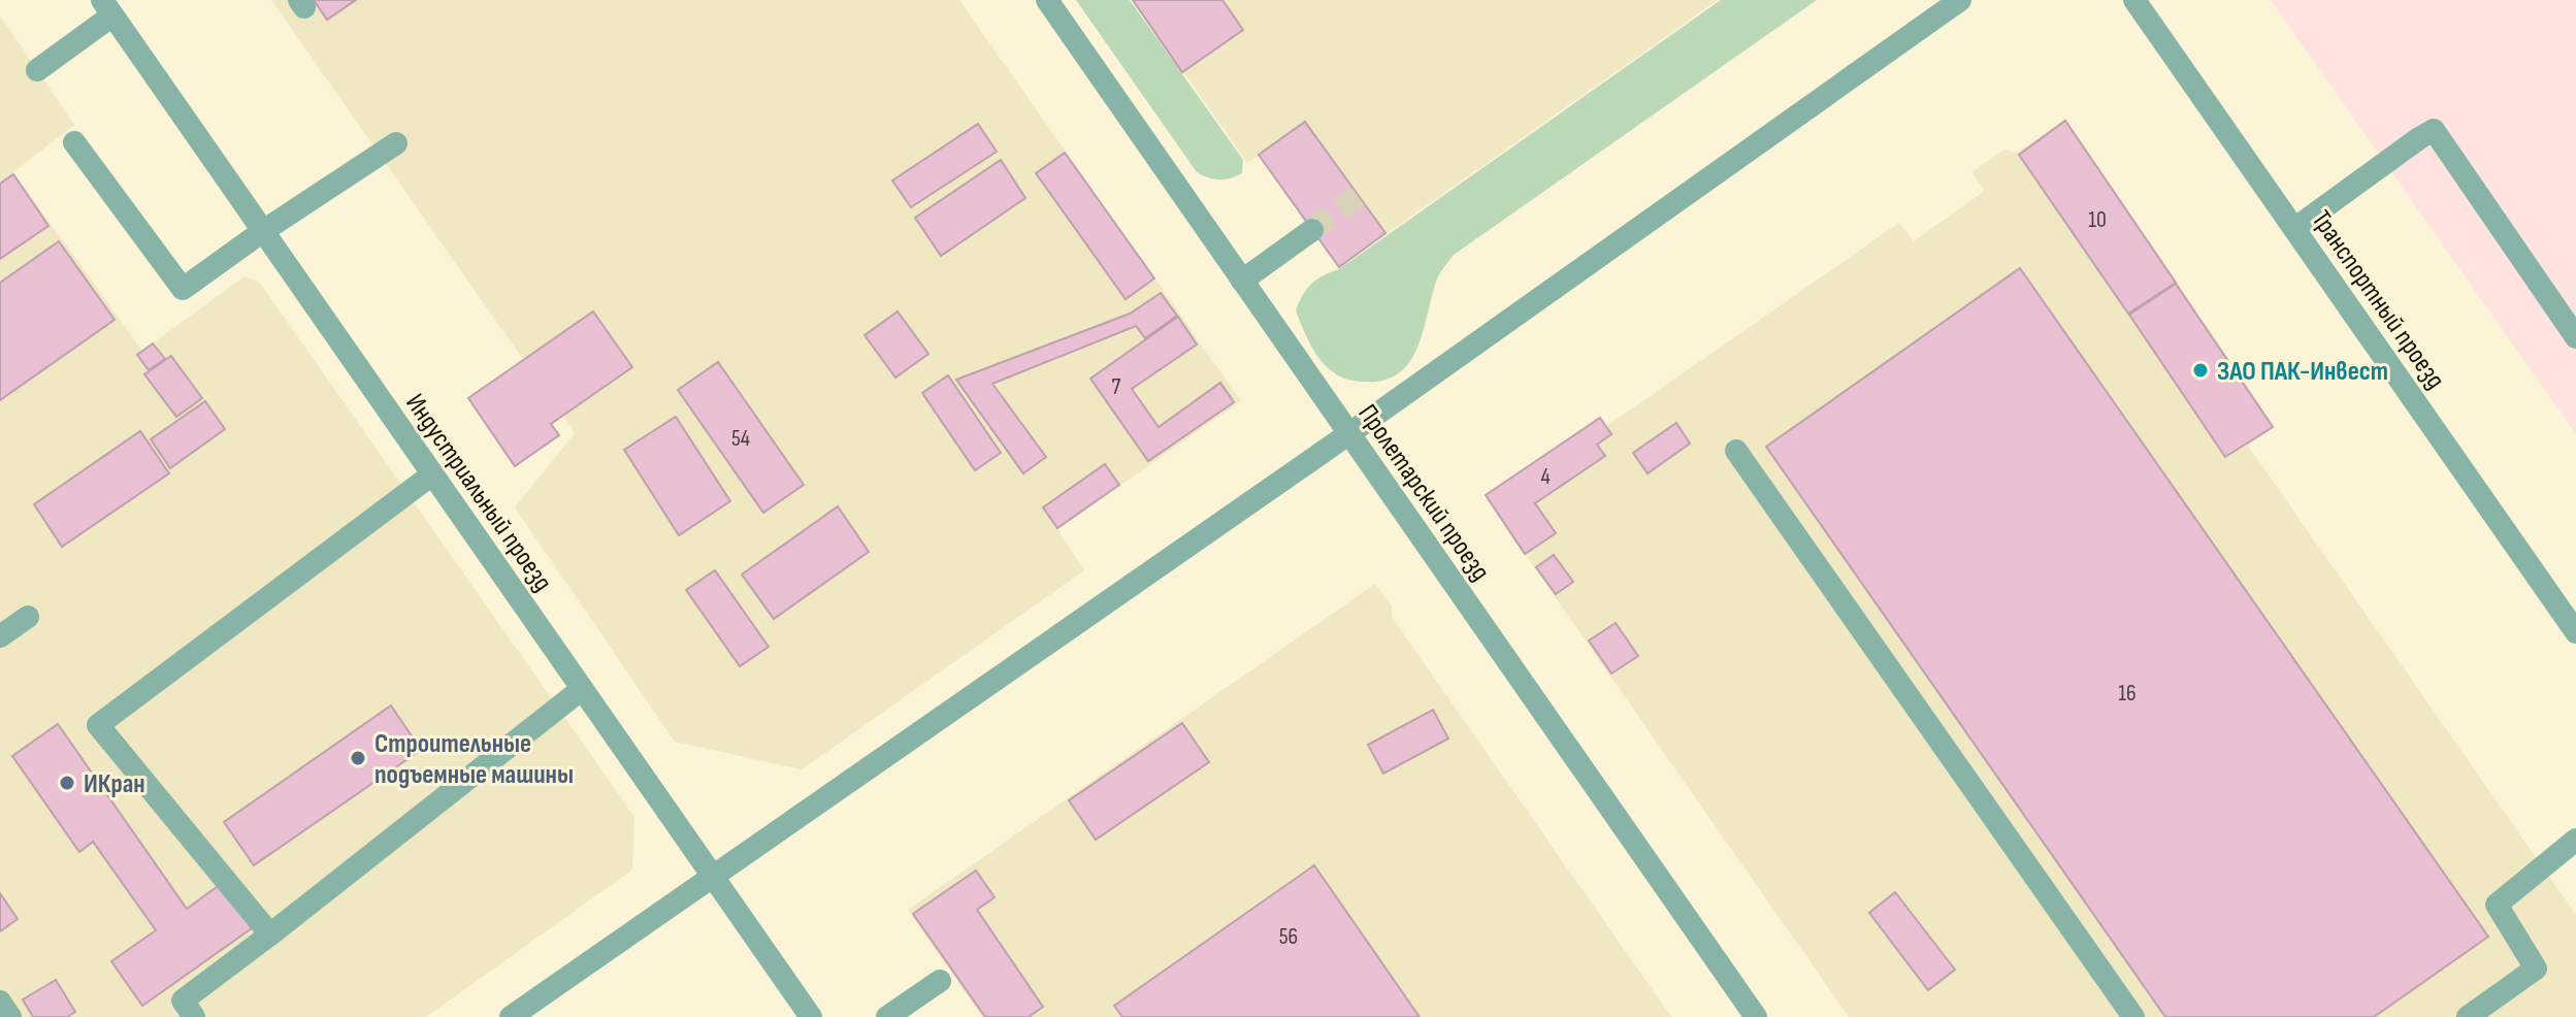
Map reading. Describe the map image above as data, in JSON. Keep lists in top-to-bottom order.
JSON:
{
  "streets": {
    "street": ["Транспортный проезд", "Индустриальный проезд", "Пролетарский проезд"]
  },
  "places": ["ЗАО ПАК-Инвест", "Строительные подъемные машины", "ИКран"],
  "house_numbers": [
    "10",
    "7",
    "54",
    "4",
    "16",
    "56"
  ]
}
